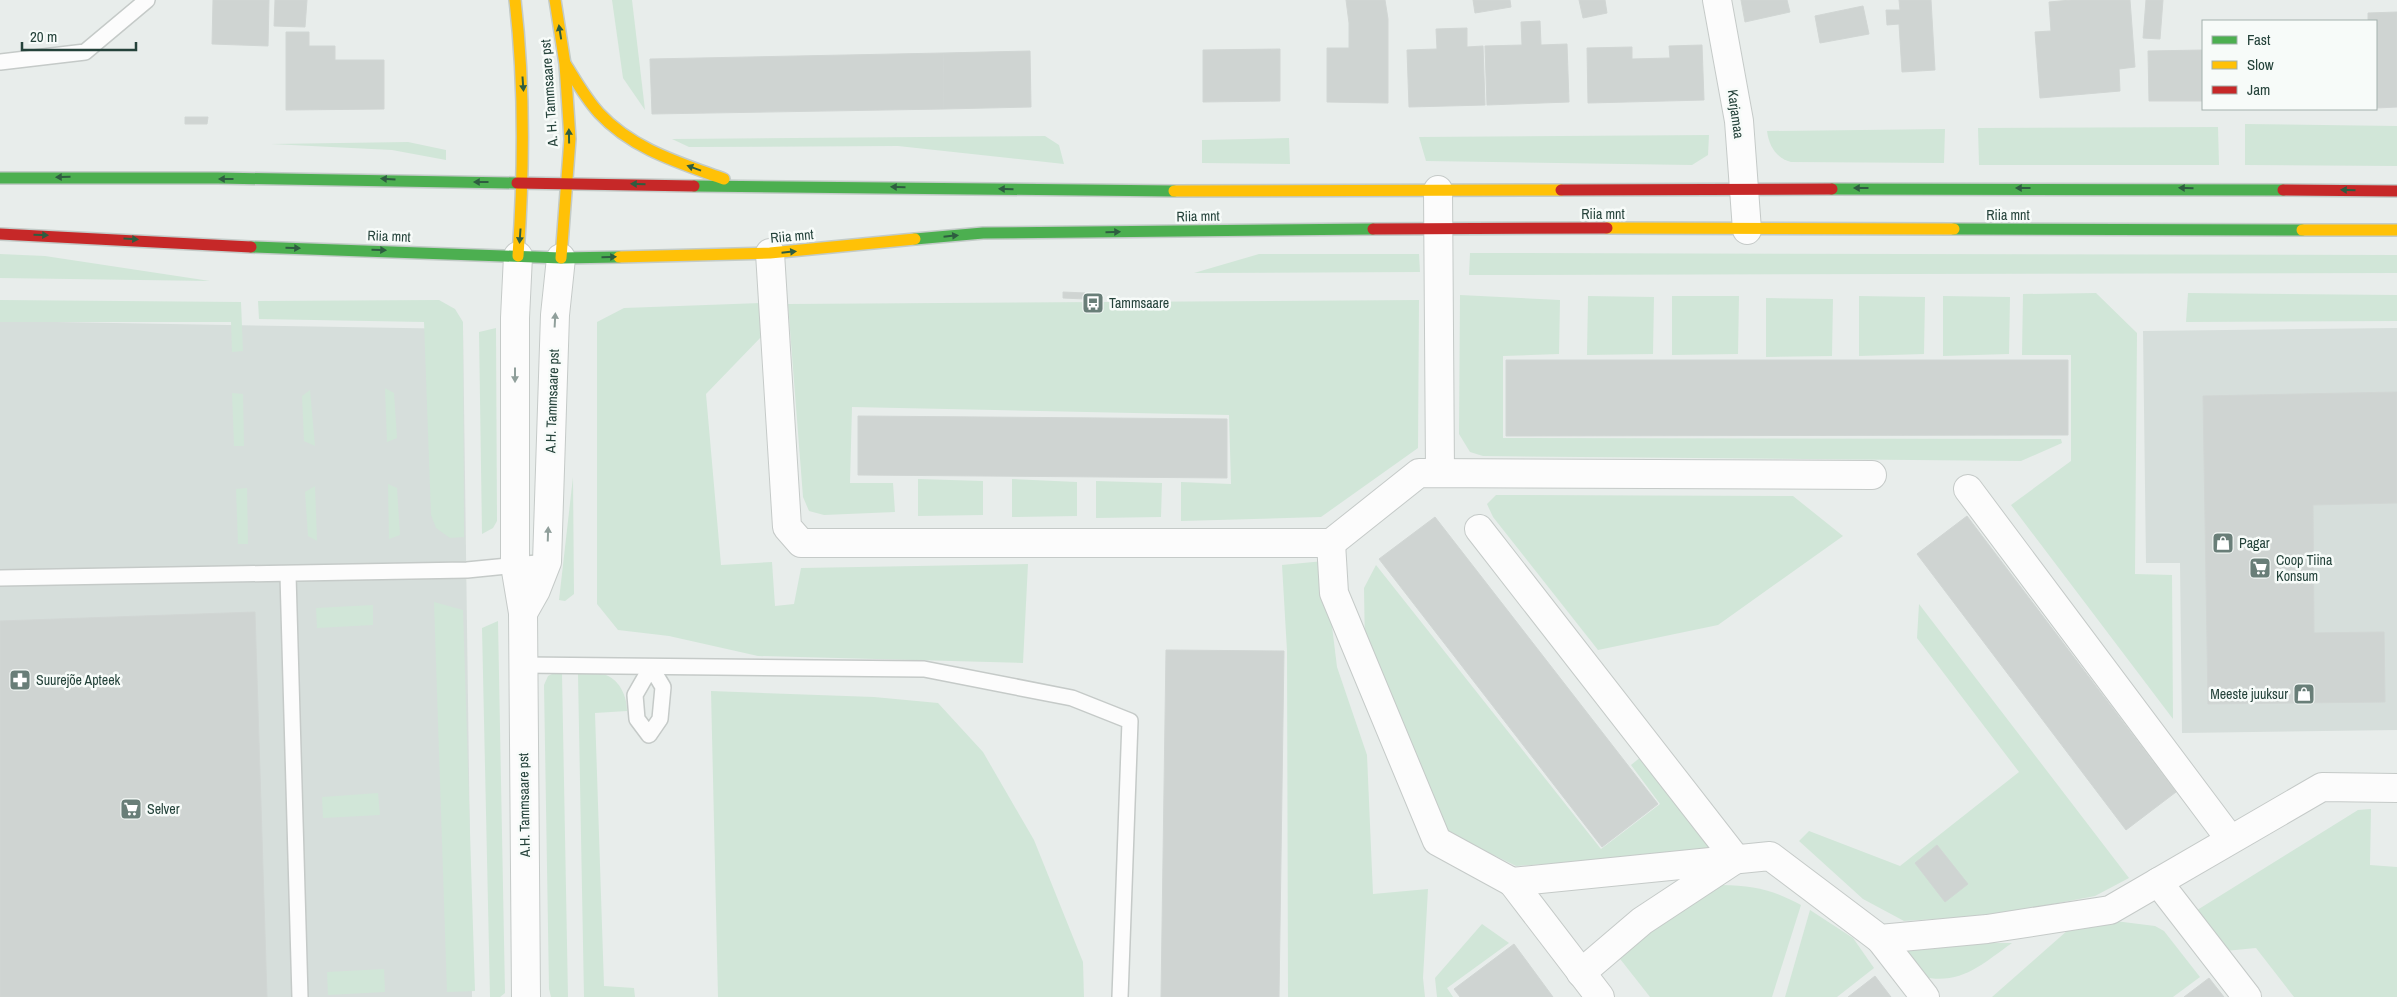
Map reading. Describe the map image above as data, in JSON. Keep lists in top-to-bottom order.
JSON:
{
  "streets": {
    "main road": ["A. H. Tammsaare pst", "Riia mnt", "A.H. Tammsaare pst"],
    "street": ["Karjamaa"]
  },
  "crossings": [
    ["A. H. Tammsaare pst", "Riia mnt"],
    ["A. H. Tammsaare pst", "A.H. Tammsaare pst"],
    ["Karjamaa", "Riia mnt"],
    ["Riia mnt", "A.H. Tammsaare pst"]
  ],
  "places": {
    "bus stop": ["Tammsaare"],
    "shop": ["Pagar", "Meeste juuksur"],
    "supermarket": ["Coop Tiina Konsum", "Selver"],
    "pharmacy": ["Suurejõe Apteek"]
  },
  "legend": ["Fast", "Slow", "Jam"],
  "scale_bar": "20 m"
}
